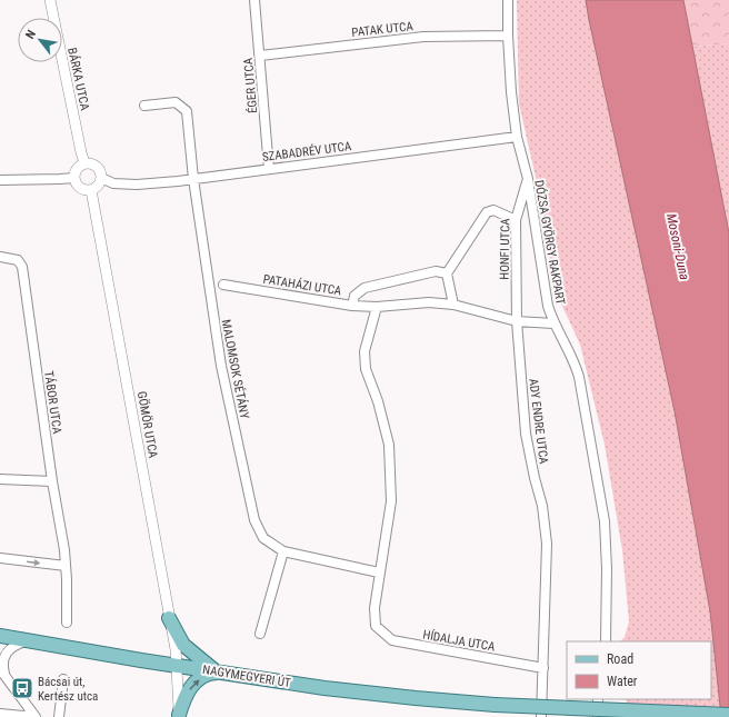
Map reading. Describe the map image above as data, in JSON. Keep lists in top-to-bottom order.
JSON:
{
  "streets": {
    "main road": ["NAGYMEGYERI ÚT"],
    "street": [
      "PATAK UTCA",
      "BÁRKA UTCA",
      "ÉGER UTCA",
      "SZABADRÉV UTCA",
      "DÓZSA GYÖRGY RAKPART",
      "HONFI UTCA",
      "PATAHÁZI UTCA",
      "MALOMSOK SÉTÁNY",
      "TÁBOR UTCA",
      "ADY ENDRE UTCA",
      "GÖMÖR UTCA",
      "HÍDALJA UTCA"
    ]
  },
  "crossings": [
    ["PATAK UTCA", "ÉGER UTCA"],
    ["PATAK UTCA", "DÓZSA GYÖRGY RAKPART"],
    ["BÁRKA UTCA", "SZABADRÉV UTCA"],
    ["BÁRKA UTCA", "GÖMÖR UTCA"],
    ["ÉGER UTCA", "SZABADRÉV UTCA"],
    ["SZABADRÉV UTCA", "DÓZSA GYÖRGY RAKPART"],
    ["SZABADRÉV UTCA", "MALOMSOK SÉTÁNY"],
    ["SZABADRÉV UTCA", "GÖMÖR UTCA"],
    ["DÓZSA GYÖRGY RAKPART", "HONFI UTCA"],
    ["HONFI UTCA", "ADY ENDRE UTCA"],
    ["MALOMSOK SÉTÁNY", "HÍDALJA UTCA"],
    ["ADY ENDRE UTCA", "HÍDALJA UTCA"],
    ["GÖMÖR UTCA", "NAGYMEGYERI ÚT"]
  ],
  "water": ["Mosoni-Duna"],
  "places": {
    "bus stop": ["Bácsai út, Kertész utca"]
  },
  "legend": ["Road", "Water"],
  "north": "top left"
}
